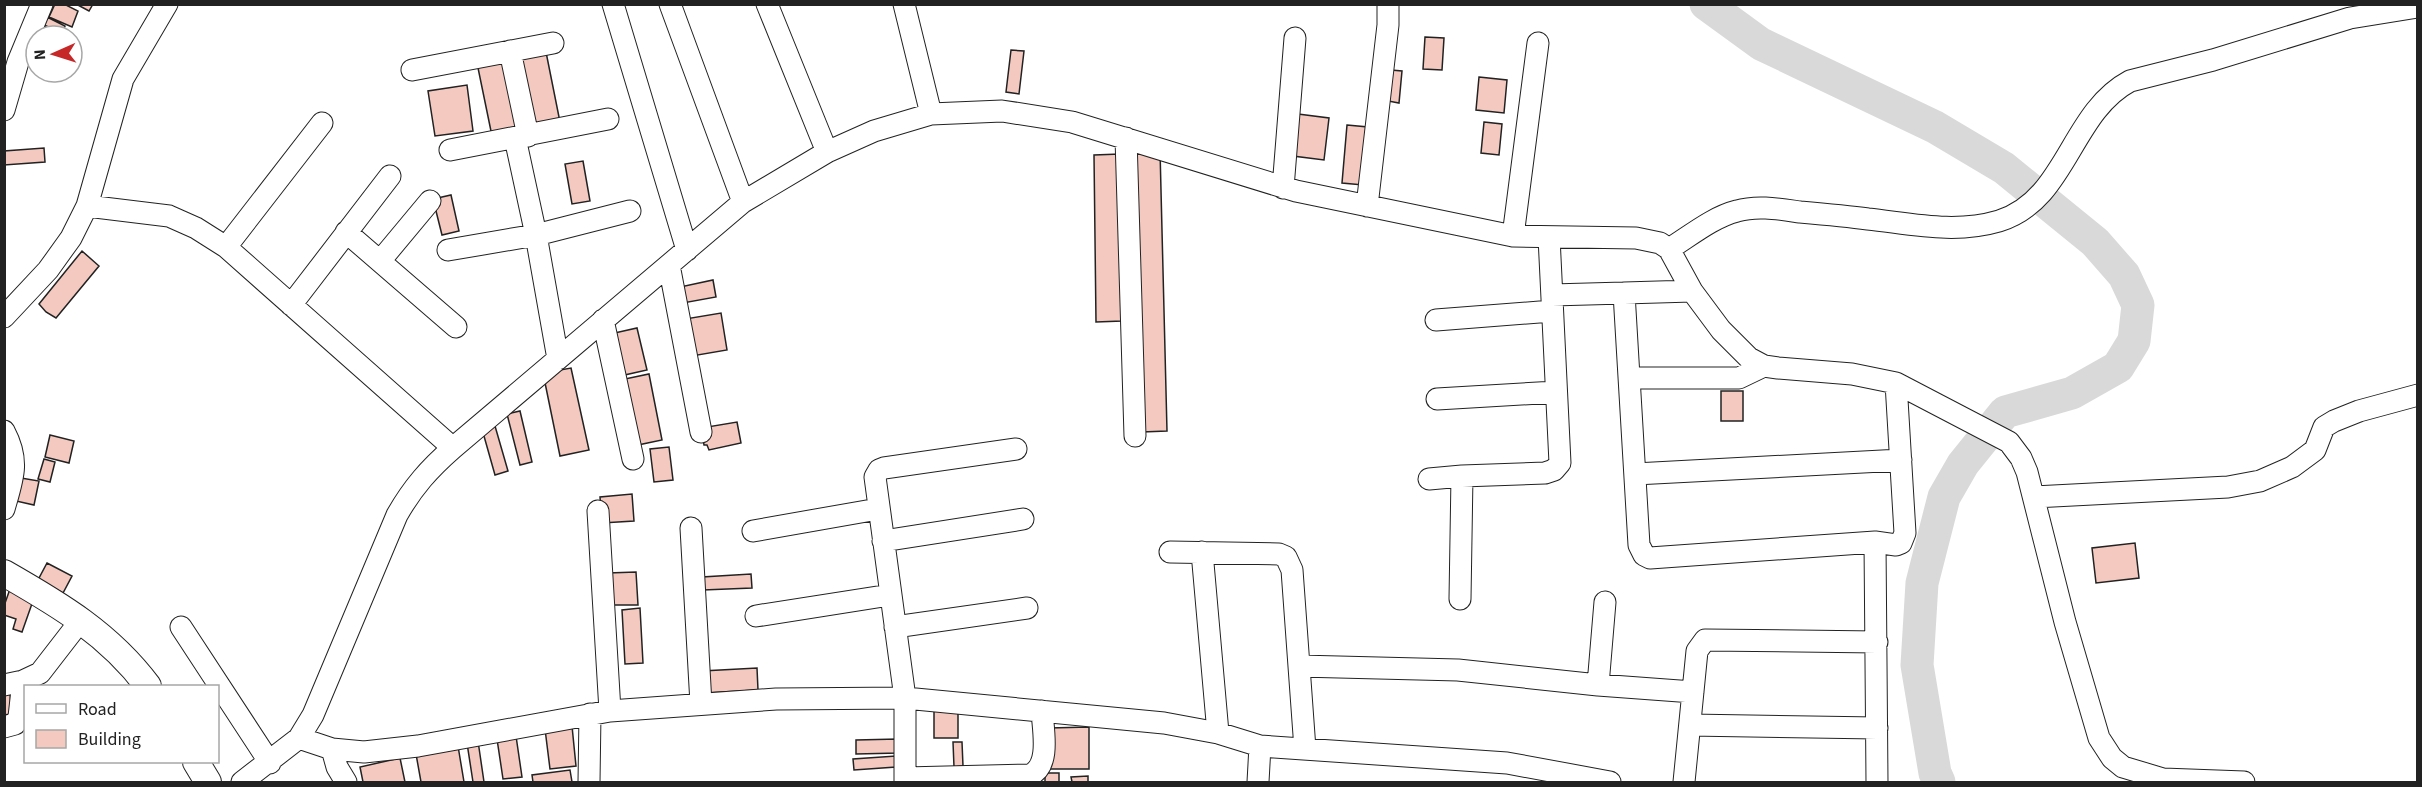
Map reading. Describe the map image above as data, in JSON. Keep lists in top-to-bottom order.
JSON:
{
  "legend": ["Road", "Building"],
  "north": "left"
}
